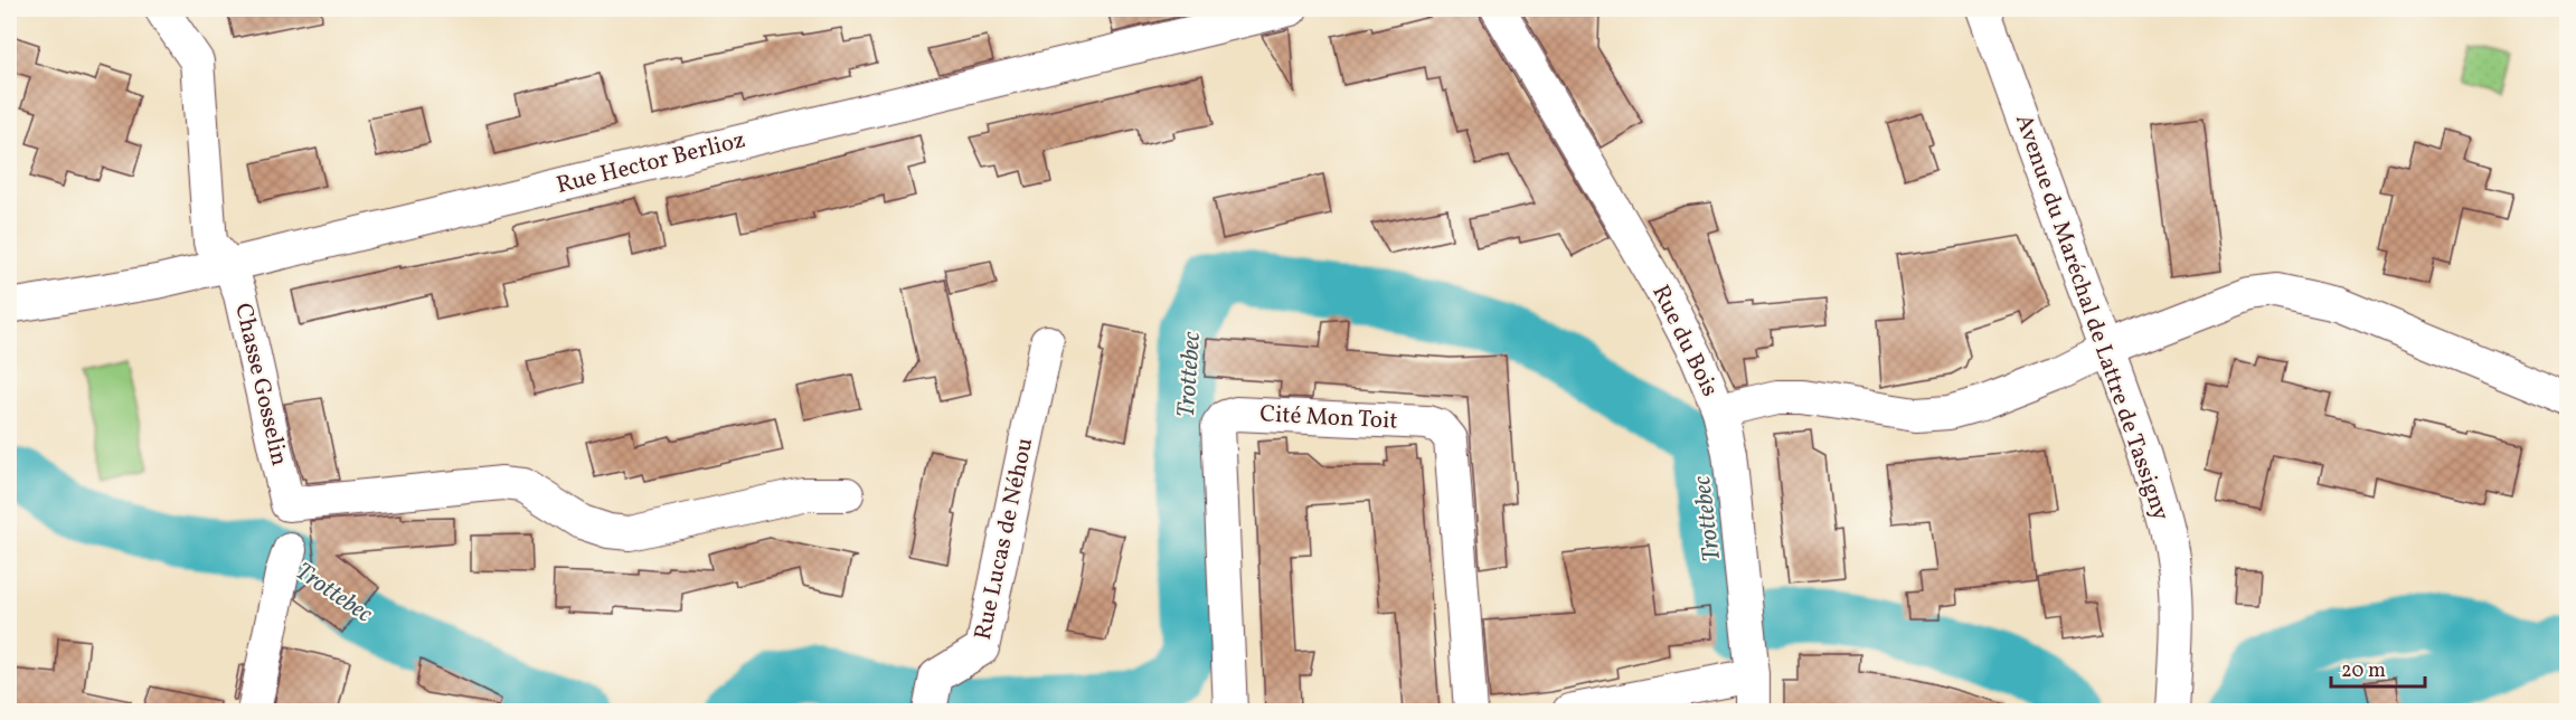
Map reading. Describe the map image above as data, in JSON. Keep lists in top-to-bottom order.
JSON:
{
  "streets": {
    "street": [
      "Rue Hector Berlioz",
      "Avenue du Maréchal de Lattre de Tassigny",
      "Rue du Bois",
      "Chasse Gosselin",
      "Cité Mon Toit",
      "Rue Lucas de Néhou"
    ]
  },
  "crossings": [
    ["Rue Hector Berlioz", "Chasse Gosselin"]
  ],
  "water": ["Trottebec"],
  "scale_bar": "20 m"
}
